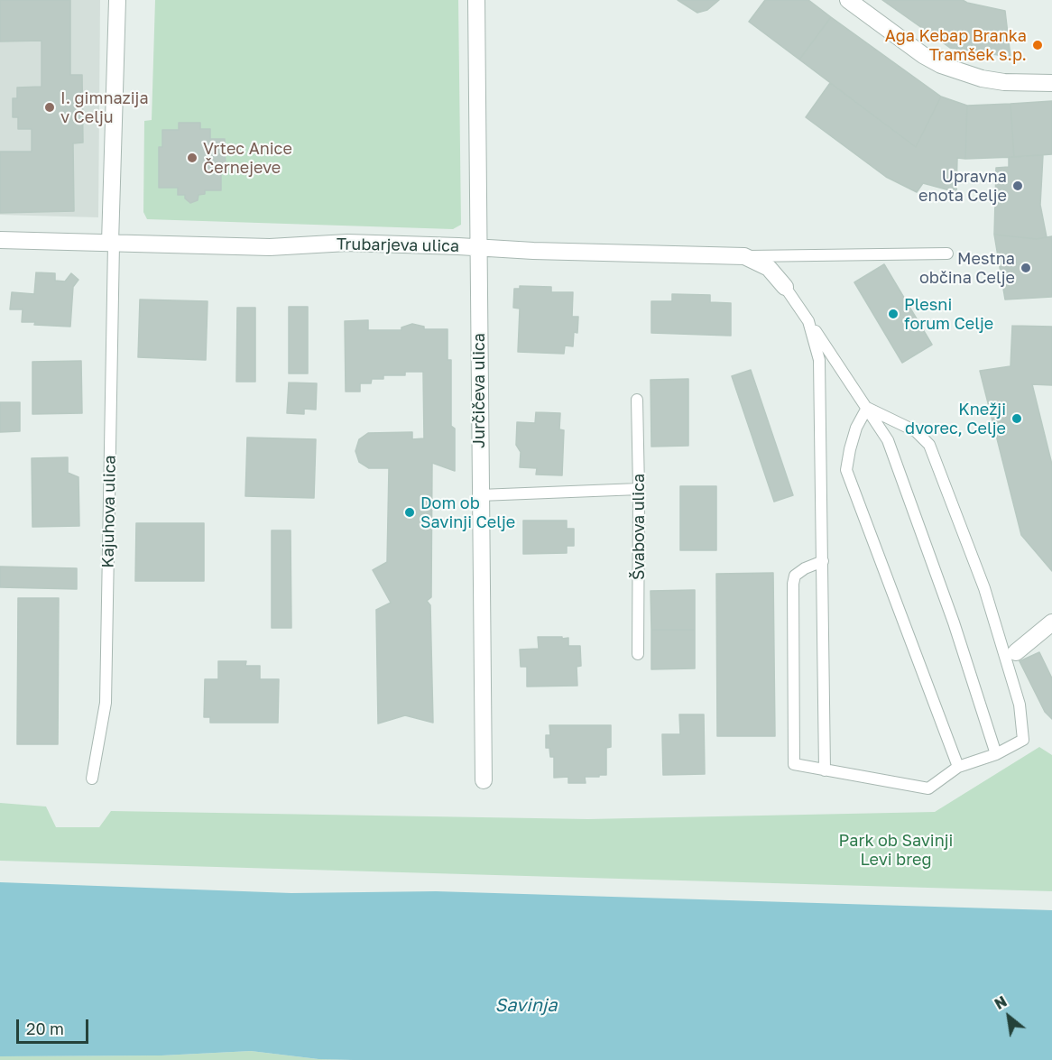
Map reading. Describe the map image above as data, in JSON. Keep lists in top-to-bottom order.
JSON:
{
  "streets": {
    "street": ["Trubarjeva ulica", "Jurčičeva ulica", "Kajuhova ulica"],
    "lane": ["Švabova ulica"]
  },
  "crossings": [
    ["Trubarjeva ulica", "Jurčičeva ulica"],
    ["Trubarjeva ulica", "Kajuhova ulica"]
  ],
  "water": ["Savinja"],
  "parks": ["Park ob Savinji Levi breg"],
  "places": [
    "Aga Kebap Branka Tramšek s.p.",
    "I. gimnazija v Celju",
    "Vrtec Anice Černejeve",
    "Upravna enota Celje",
    "Mestna občina Celje",
    "Plesni forum Celje",
    "Knežji dvorec, Celje",
    "Dom ob Savinji Celje"
  ],
  "scale_bar": "20 m",
  "north": "top left"
}
